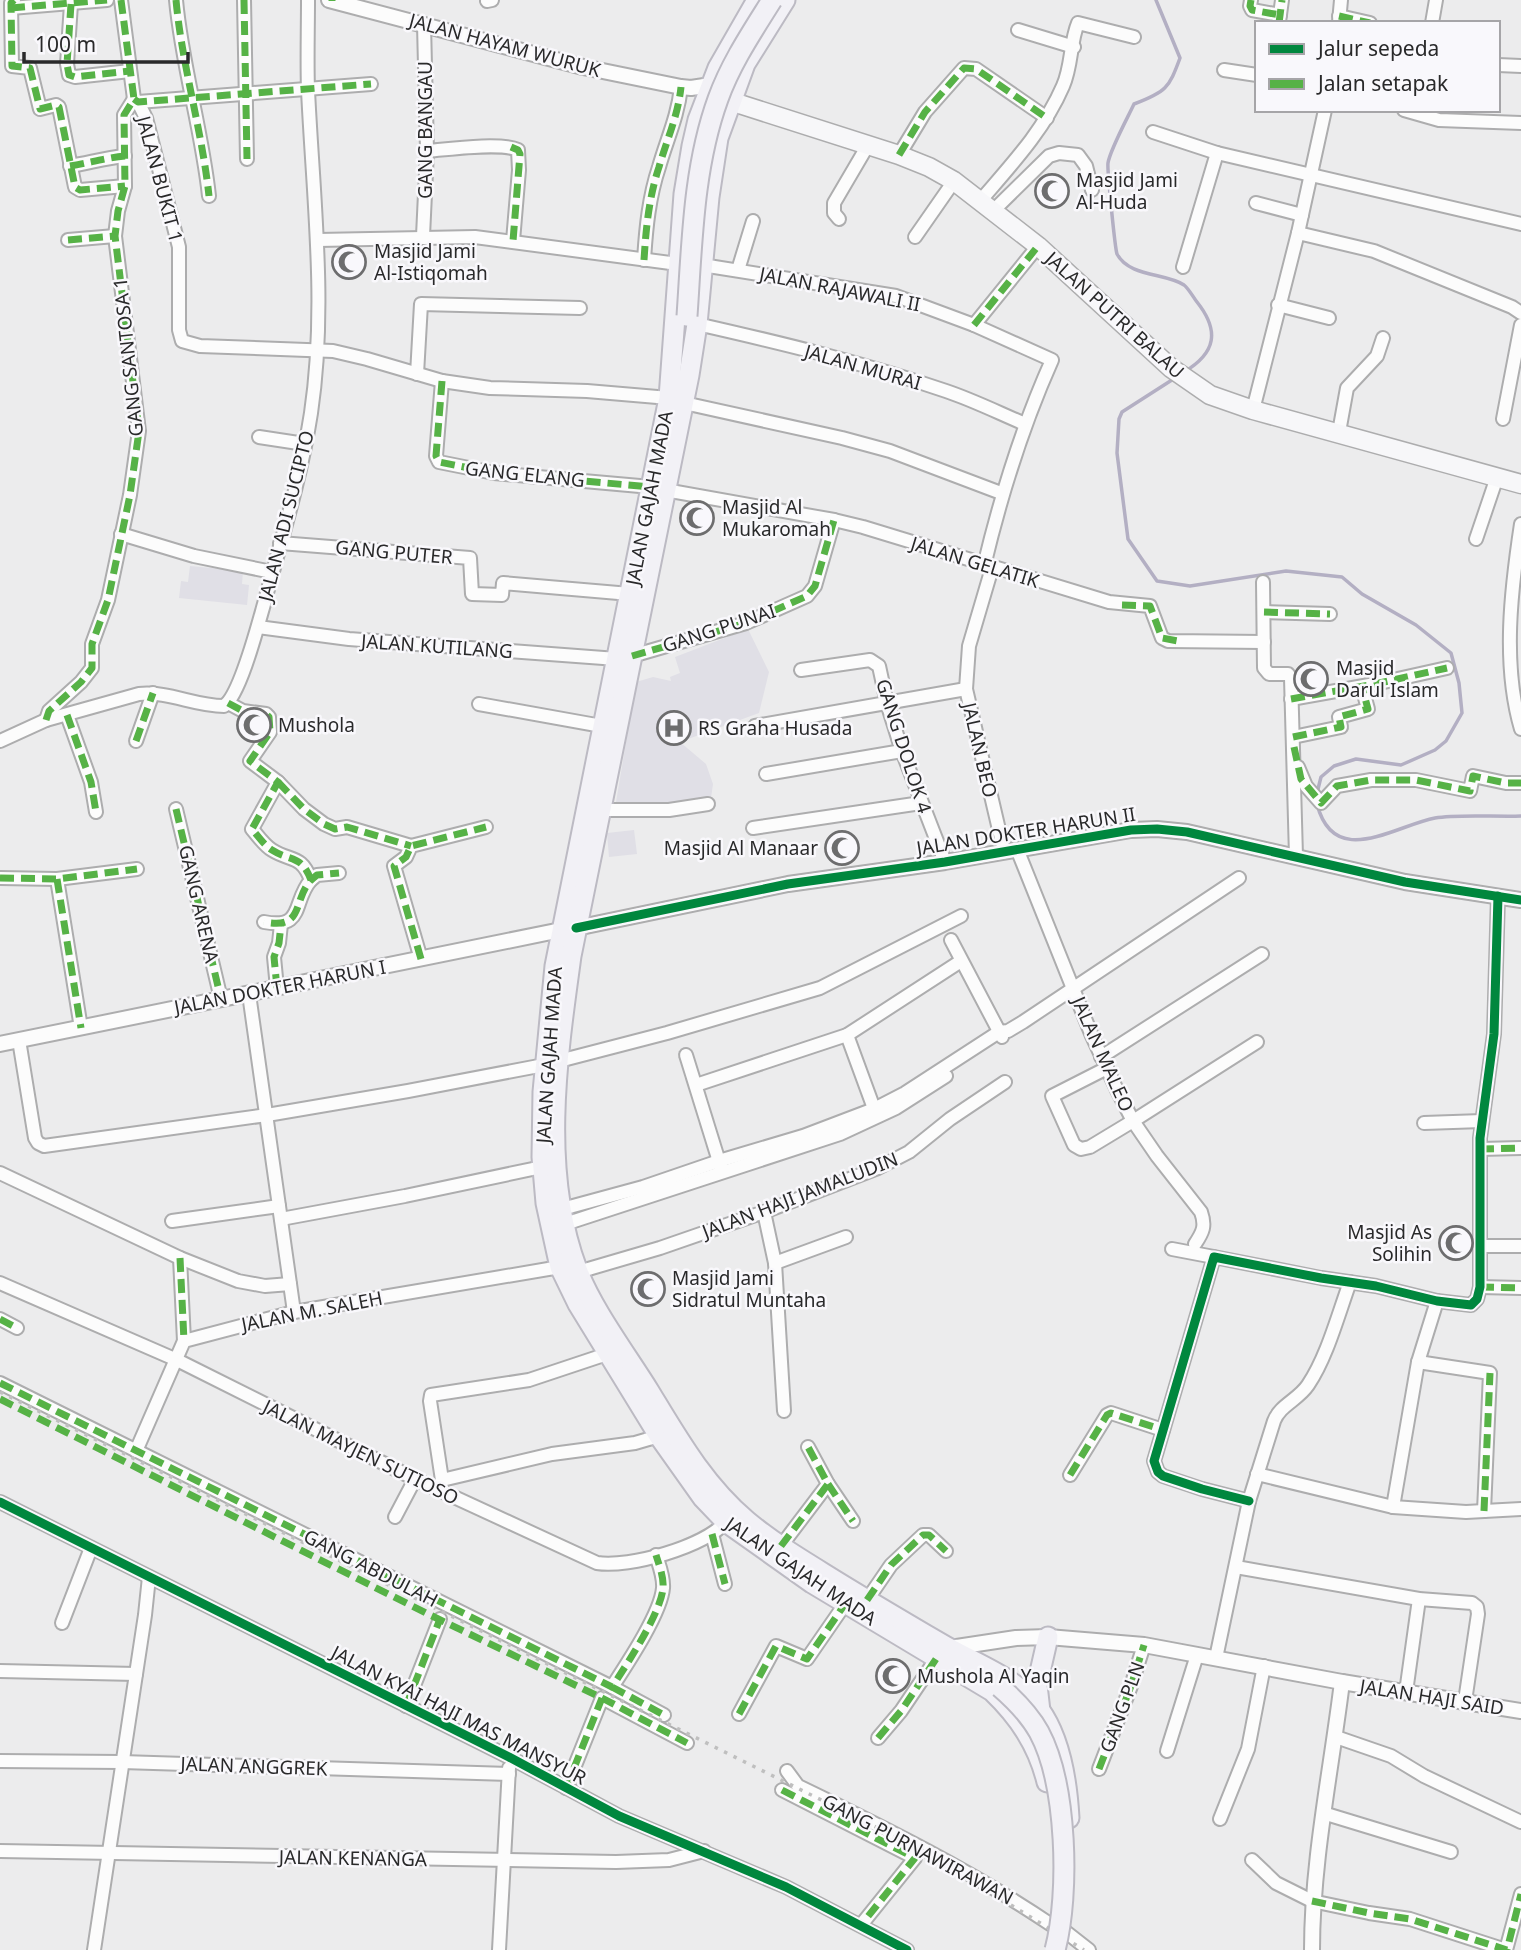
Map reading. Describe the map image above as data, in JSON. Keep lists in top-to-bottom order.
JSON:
{
  "streets": {
    "main road": ["JALAN PUTRI BALAU", "JALAN GAJAH MADA"],
    "street": [
      "JALAN HAYAM WURUK",
      "GANG BANGAU",
      "JALAN BUKIT 1",
      "JALAN RAJAWALI II",
      "GANG SANTOSA 1",
      "JALAN MURAI",
      "GANG ELANG",
      "JALAN ADI SUCIPTO",
      "GANG PUTER",
      "JALAN GELATIK",
      "GANG PUNAI",
      "JALAN KUTILANG",
      "GANG DOLOK 4",
      "JALAN BEO",
      "JALAN DOKTER HARUN II",
      "GANG ARENA",
      "JALAN DOKTER HARUN I",
      "JALAN MALEO",
      "JALAN HAJI JAMALUDIN",
      "JALAN M. SALEH",
      "JALAN MAYJEN SUTIOSO",
      "GANG ABDULAH",
      "JALAN HAJI SAID",
      "GANG PLN",
      "JALAN KYAI HAJI MAS MANSYUR",
      "JALAN ANGGREK",
      "GANG PURNAWIRAWAN",
      "JALAN KENANGA"
    ]
  },
  "crossings": [
    ["JALAN HAYAM WURUK", "GANG BANGAU"],
    ["JALAN HAYAM WURUK", "JALAN GAJAH MADA"],
    ["JALAN BUKIT 1", "GANG SANTOSA 1"],
    ["JALAN BUKIT 1", "JALAN ADI SUCIPTO"],
    ["JALAN RAJAWALI II", "JALAN GAJAH MADA"],
    ["JALAN RAJAWALI II", "JALAN BEO"],
    ["JALAN PUTRI BALAU", "JALAN GAJAH MADA"],
    ["JALAN MURAI", "JALAN GAJAH MADA"],
    ["JALAN MURAI", "JALAN BEO"],
    ["GANG ELANG", "JALAN GAJAH MADA"],
    ["GANG ELANG", "JALAN GELATIK"],
    ["JALAN GAJAH MADA", "GANG PUTER"],
    ["JALAN GAJAH MADA", "JALAN GELATIK"],
    ["JALAN GAJAH MADA", "GANG PUNAI"],
    ["JALAN GAJAH MADA", "JALAN KUTILANG"],
    ["JALAN GAJAH MADA", "JALAN DOKTER HARUN II"],
    ["JALAN GAJAH MADA", "JALAN DOKTER HARUN I"],
    ["JALAN GAJAH MADA", "JALAN HAJI JAMALUDIN"],
    ["JALAN GAJAH MADA", "JALAN M. SALEH"],
    ["JALAN GAJAH MADA", "JALAN MAYJEN SUTIOSO"],
    ["JALAN GAJAH MADA", "JALAN HAJI SAID"],
    ["JALAN GAJAH MADA", "GANG PURNAWIRAWAN"],
    ["JALAN ADI SUCIPTO", "GANG PUTER"],
    ["JALAN ADI SUCIPTO", "JALAN KUTILANG"],
    ["JALAN GELATIK", "GANG PUNAI"],
    ["JALAN GELATIK", "JALAN BEO"],
    ["GANG PUNAI", "JALAN KUTILANG"],
    ["GANG DOLOK 4", "JALAN DOKTER HARUN II"],
    ["JALAN BEO", "JALAN DOKTER HARUN II"],
    ["JALAN BEO", "JALAN MALEO"],
    ["JALAN DOKTER HARUN II", "JALAN DOKTER HARUN I"],
    ["JALAN DOKTER HARUN II", "JALAN MALEO"],
    ["GANG ARENA", "JALAN DOKTER HARUN I"],
    ["JALAN HAJI JAMALUDIN", "JALAN M. SALEH"],
    ["JALAN HAJI SAID", "GANG PLN"],
    ["JALAN KYAI HAJI MAS MANSYUR", "JALAN KENANGA"]
  ],
  "places": {
    "mosque": [
      "Masjid Jami Al-Huda",
      "Masjid Jami Al-Istiqomah",
      "Masjid Al Mukaromah",
      "Masjid Darul Islam",
      "Mushola",
      "Masjid Al Manaar",
      "Masjid As Solihin",
      "Masjid Jami Sidratul Muntaha",
      "Mushola Al Yaqin"
    ],
    "hospital": ["RS Graha Husada"]
  },
  "legend": ["Jalur sepeda", "Jalan setapak"],
  "scale_bar": "100 m"
}
